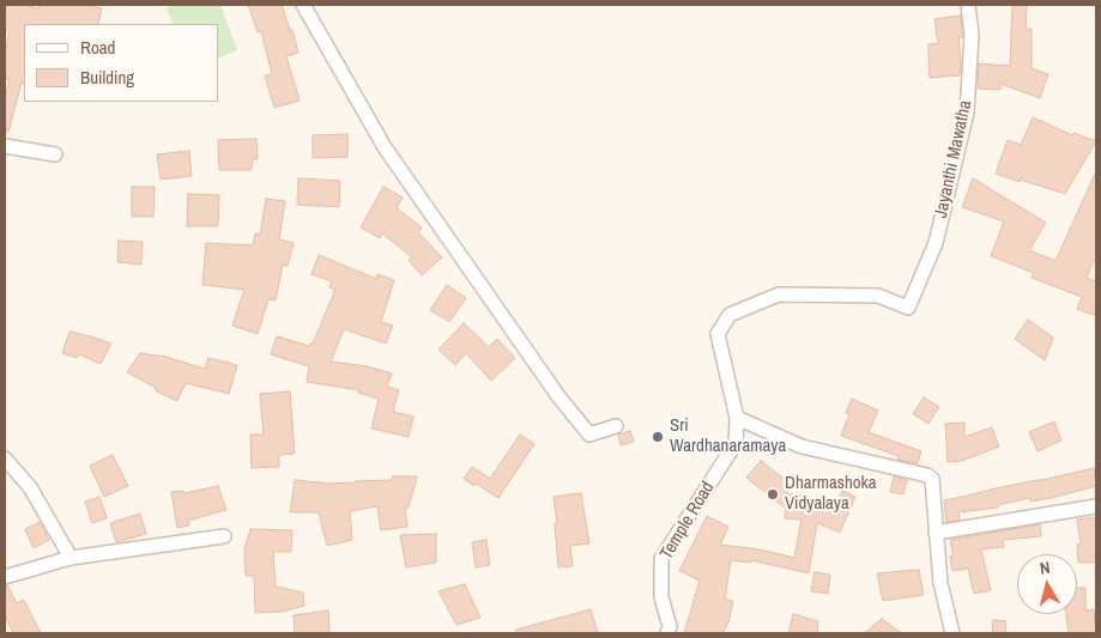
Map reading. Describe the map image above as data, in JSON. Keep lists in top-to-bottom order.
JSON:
{
  "streets": {
    "street": ["Jayanthi Mawatha", "Temple Road"]
  },
  "crossings": [
    ["Jayanthi Mawatha", "Temple Road"]
  ],
  "places": ["Sri Wardhanaramaya", "Dharmashoka Vidyalaya"],
  "legend": ["Road", "Building"],
  "north": "top"
}
